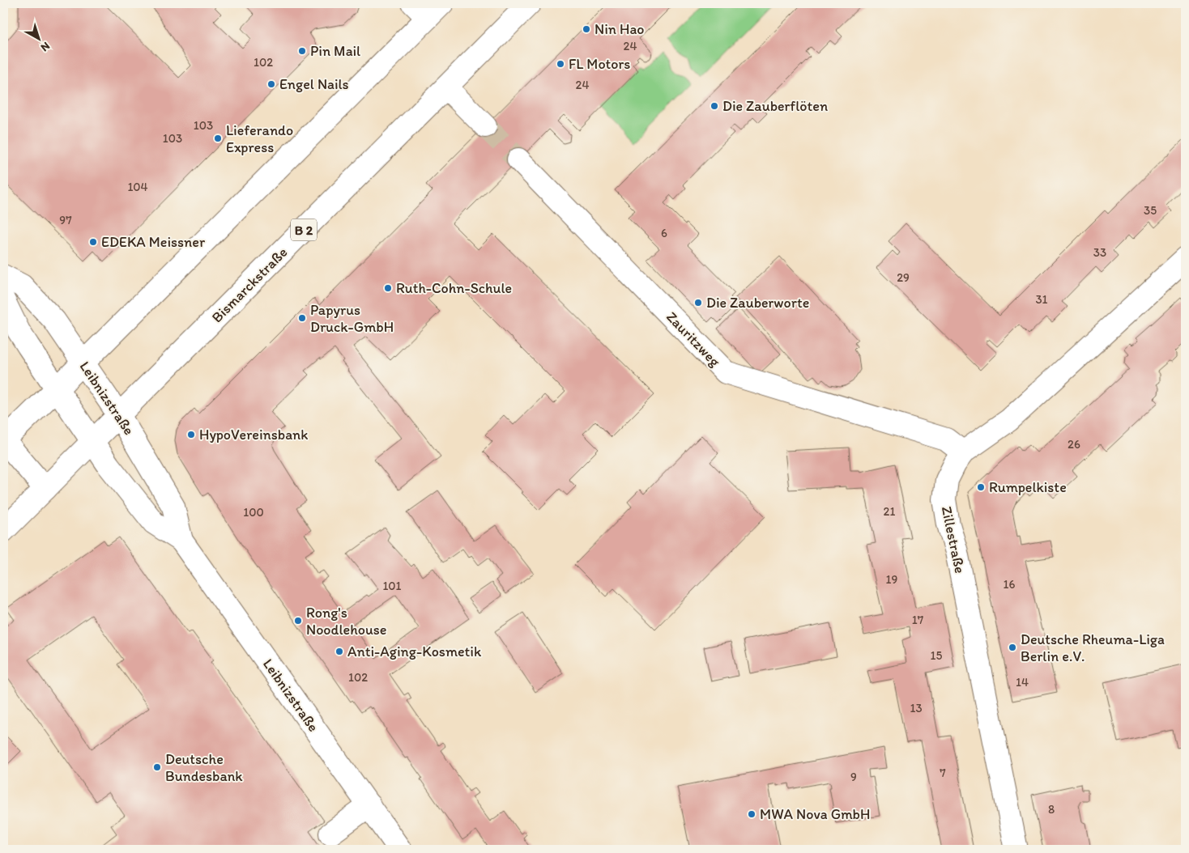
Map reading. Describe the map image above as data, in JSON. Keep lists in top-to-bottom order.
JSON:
{
  "streets": {
    "street": [
      "B 2",
      "Bismarckstraße",
      "Zauritzweg",
      "Leibnizstraße",
      "Zillestraße"
    ]
  },
  "crossings": [
    ["Bismarckstraße", "Leibnizstraße"],
    ["Zauritzweg", "Zillestraße"]
  ],
  "places": [
    "Nin Hao",
    "Pin Mail",
    "FL Motors",
    "Engel Nails",
    "Die Zauberflöten",
    "Lieferando Express",
    "EDEKA Meissner",
    "Ruth-Cohn-Schule",
    "Die Zauberworte",
    "Papyrus Druck-GmbH",
    "HypoVereinsbank",
    "Rumpelkiste",
    "Rong's Noodlehouse",
    "Deutsche Rheuma-Liga Berlin e.V.",
    "Anti-Aging-Kosmetik",
    "Deutsche Bundesbank",
    "MWA Nova GmbH"
  ],
  "house_numbers": [
    "24",
    "102",
    "24",
    "103",
    "103",
    "104",
    "35",
    "97",
    "6",
    "33",
    "29",
    "31",
    "26",
    "21",
    "100",
    "19",
    "16",
    "101",
    "17",
    "15",
    "102",
    "14",
    "13",
    "7",
    "9",
    "8"
  ],
  "north": "bottom right"
}
